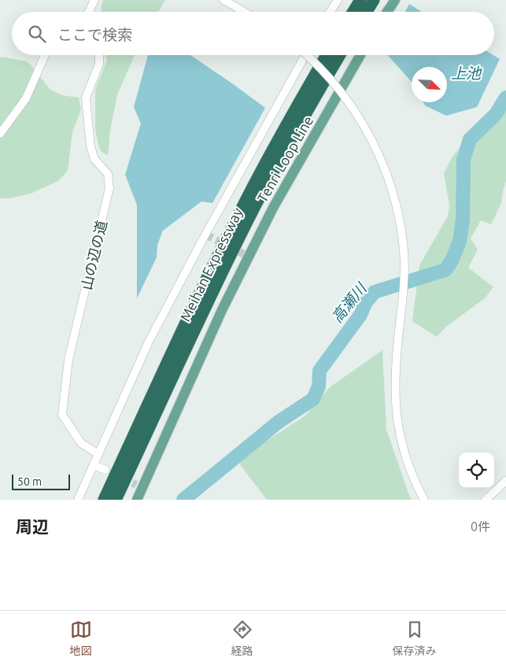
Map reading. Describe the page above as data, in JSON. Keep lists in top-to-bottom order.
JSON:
{
  "streets": {
    "highway": ["Meihan Expressway"],
    "main road": ["Tenri Loop Line"],
    "street": ["山の辺の道"]
  },
  "water": ["上池", "高瀬川"],
  "scale_bar": "50 m",
  "north": "bottom right",
  "page": {
    "search": "ここで検索",
    "scale": "50 m",
    "heading": ["周辺", "0件"],
    "nav": ["地図", "経路", "保存済み"]
  }
}
